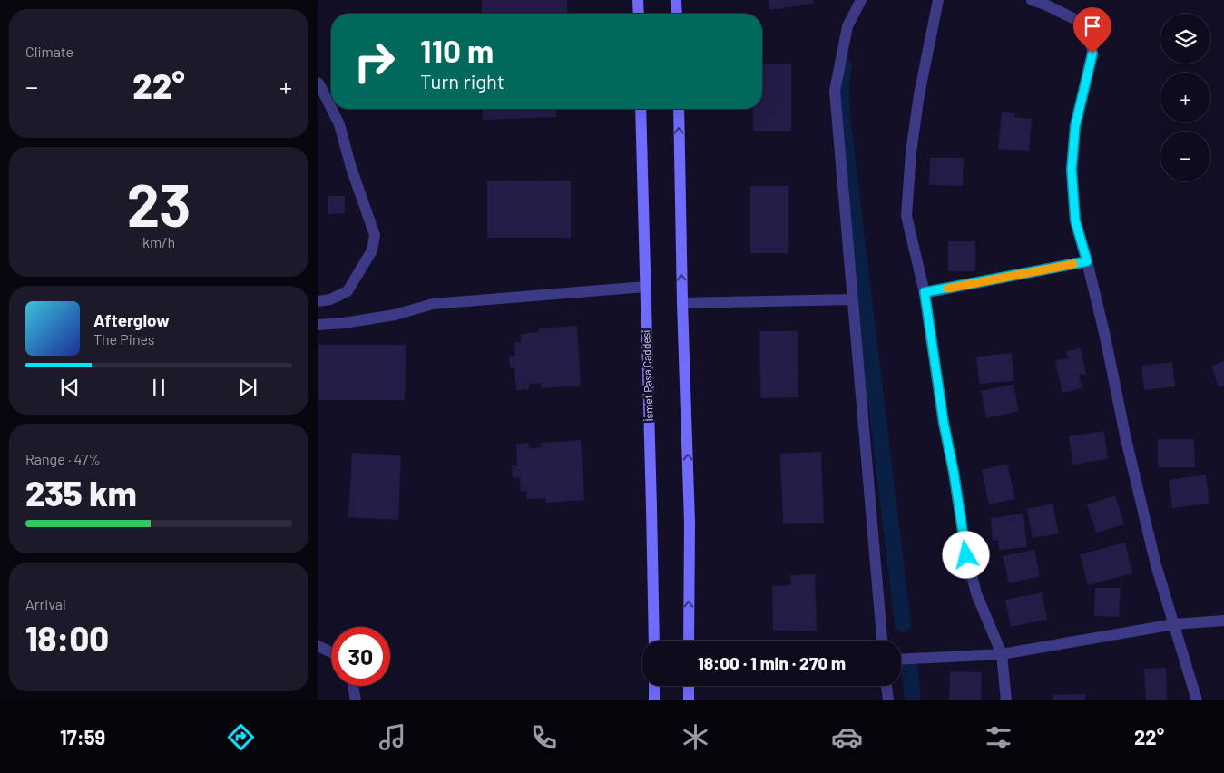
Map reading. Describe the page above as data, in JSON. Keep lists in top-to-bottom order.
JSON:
{
  "streets": {
    "main road": ["İsmet Paşa Caddesi"]
  },
  "page": {
    "tile": [
      "Climate",
      ["23", "km/h"],
      ["Range · 47%", "235 km"],
      ["Arrival", "18:00"]
    ],
    "map_buttons": ["+", "−"],
    "turn": ["110 m", "Turn right"],
    "heat": ["−", "22°", "+"],
    "song": ["Afterglow", "The Pines"],
    "limit": "30",
    "trip": "18:00 · 1 min · 270 m",
    "tabs": ["17:59", "22°"]
  }
}
